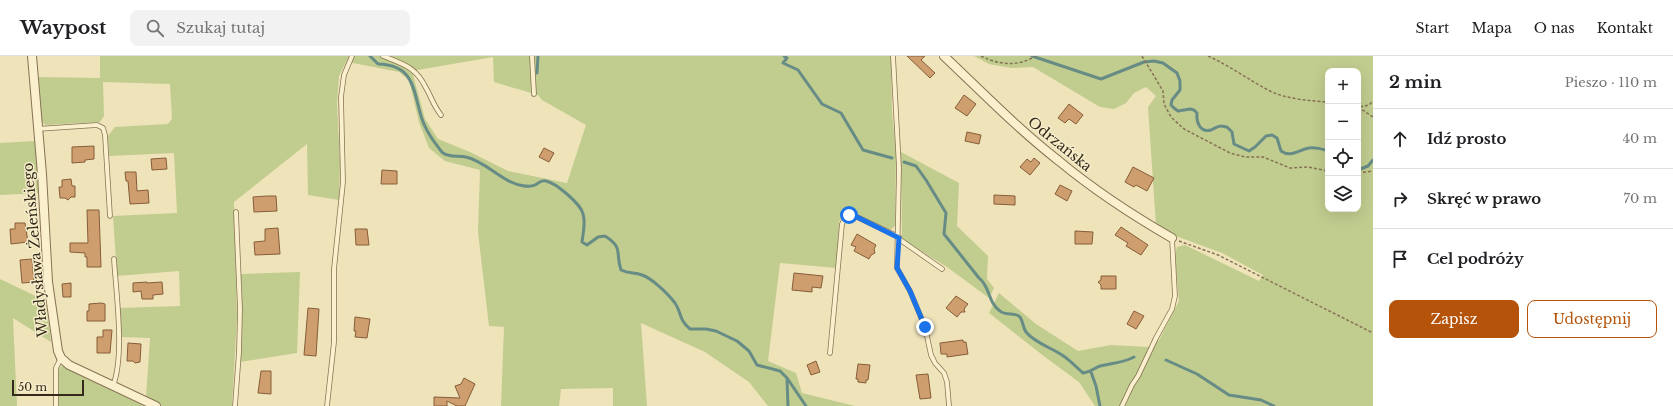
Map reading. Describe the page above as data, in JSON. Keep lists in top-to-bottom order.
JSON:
{
  "streets": {
    "street": ["Odrzańska", "Władysława Żeleńskiego"]
  },
  "scale_bar": "50 m",
  "page": {
    "header": "Waypost",
    "search": "Szukaj tutaj",
    "nav": [
      "Start",
      "Mapa",
      "O nas",
      "Kontakt"
    ],
    "heading": ["2 min", "Pieszo · 110 m"],
    "map_buttons": ["+", "−"],
    "list": [
      ["Idź prosto", "40 m"],
      ["Skręć w prawo", "70 m"],
      "Cel podróży"
    ],
    "buttons": ["Zapisz", "Udostępnij"],
    "scale": "50 m"
  }
}
